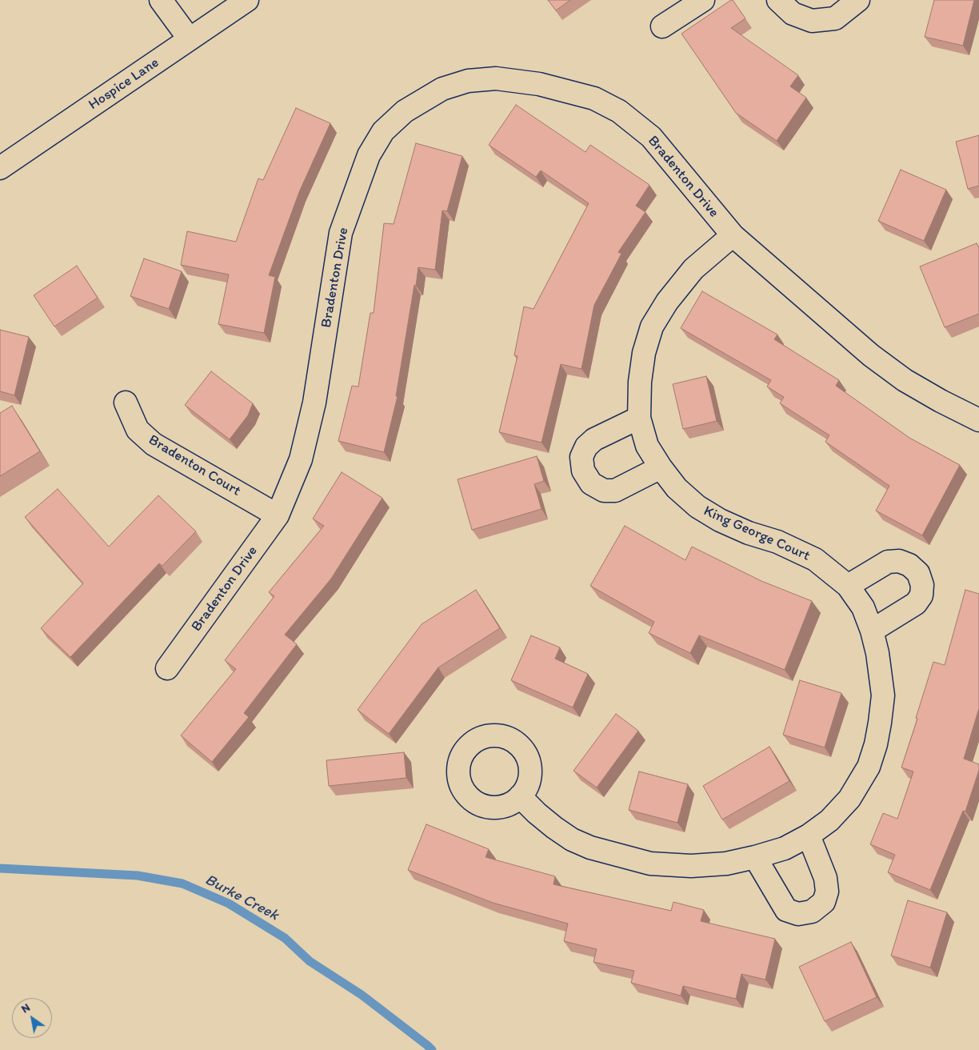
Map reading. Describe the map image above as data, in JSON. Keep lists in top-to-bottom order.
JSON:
{
  "streets": {
    "street": [
      "Hospice Lane",
      "Bradenton Drive",
      "Bradenton Court",
      "King George Court"
    ]
  },
  "crossings": [
    ["Bradenton Drive", "Bradenton Court"],
    ["Bradenton Drive", "King George Court"]
  ],
  "water": ["Burke Creek"],
  "north": "top left"
}
